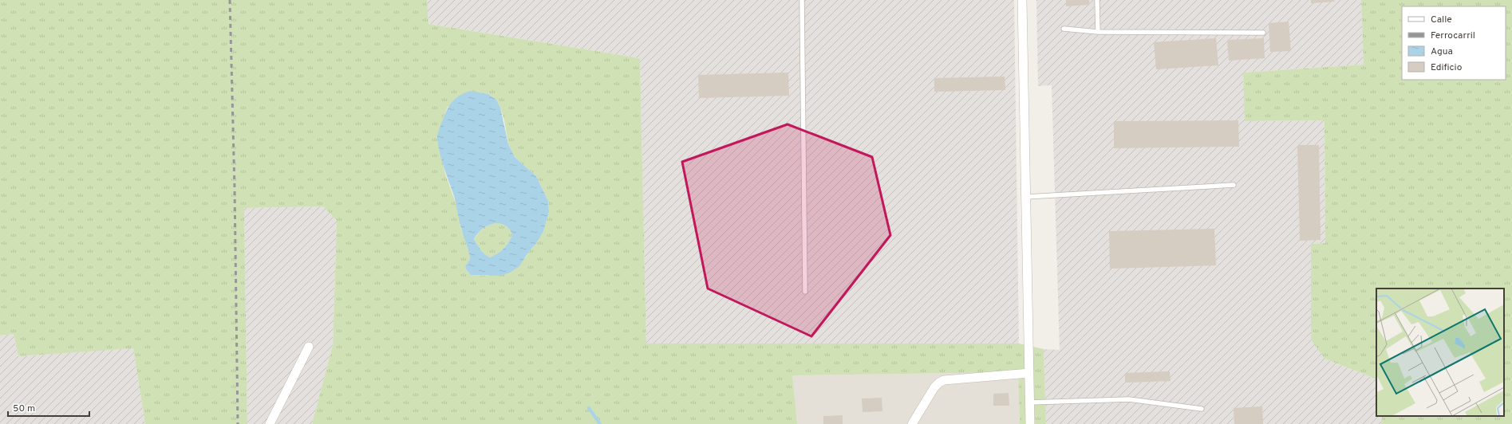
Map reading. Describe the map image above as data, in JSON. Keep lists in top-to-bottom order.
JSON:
{
  "legend": [
    "Calle",
    "Ferrocarril",
    "Agua",
    "Edificio"
  ],
  "scale_bar": "50 m"
}
